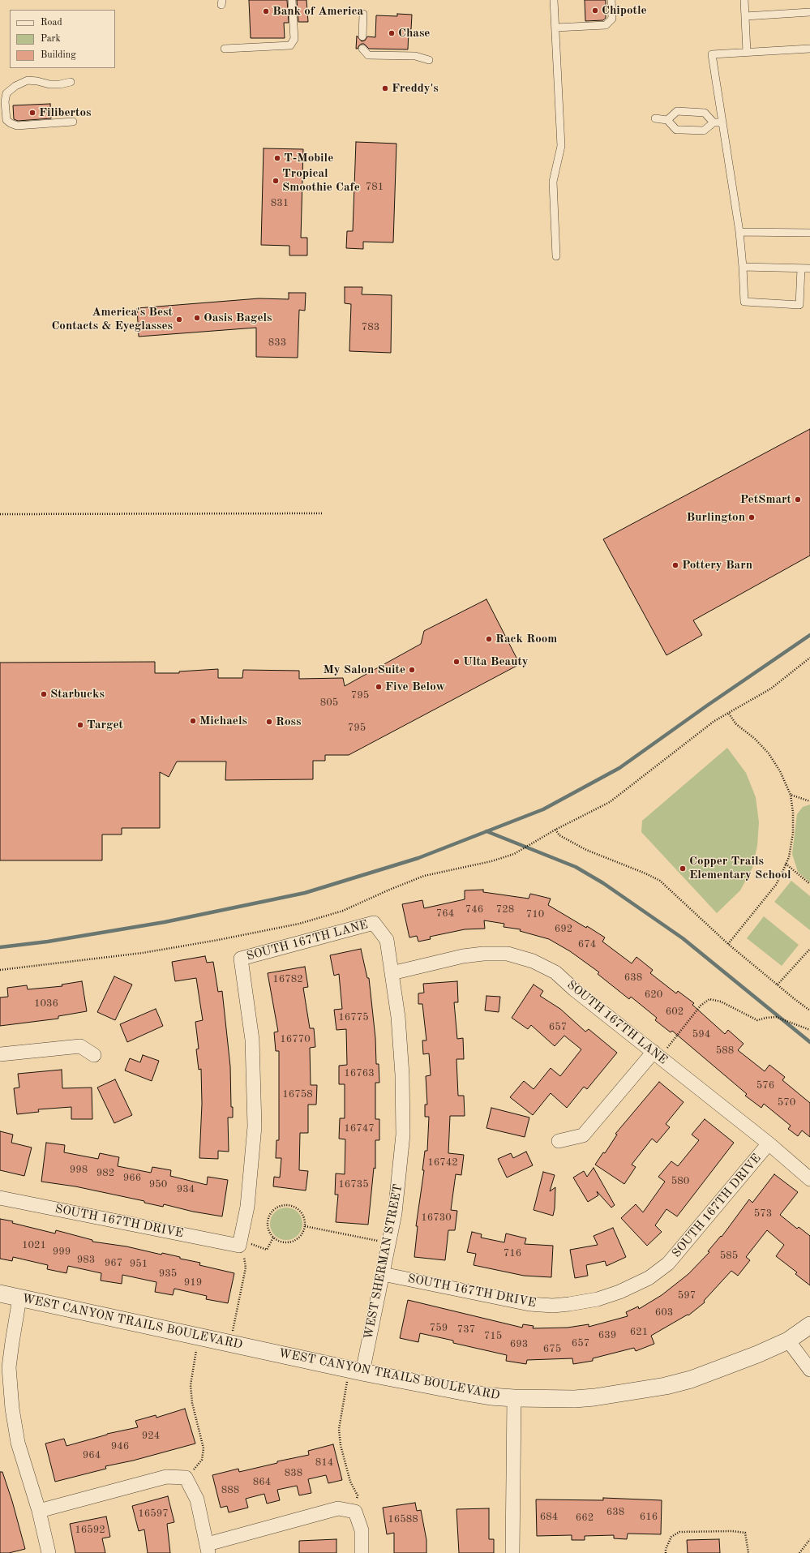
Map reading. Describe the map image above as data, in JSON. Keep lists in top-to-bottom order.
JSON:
{
  "streets": {
    "street": [
      "SOUTH 167TH LANE",
      "SOUTH 167TH DRIVE",
      "WEST SHERMAN STREET",
      "WEST CANYON TRAILS BOULEVARD"
    ]
  },
  "crossings": [
    ["SOUTH 167TH LANE", "SOUTH 167TH DRIVE"],
    ["SOUTH 167TH LANE", "WEST SHERMAN STREET"],
    ["SOUTH 167TH DRIVE", "WEST SHERMAN STREET"],
    ["WEST SHERMAN STREET", "WEST CANYON TRAILS BOULEVARD"]
  ],
  "places": [
    "Chipotle",
    "Bank of America",
    "Chase",
    "Freddy's",
    "Filibertos",
    "T-Mobile",
    "Tropical Smoothie Cafe",
    "Oasis Bagels",
    "America's Best Contacts & Eyeglasses",
    "PetSmart",
    "Burlington",
    "Pottery Barn",
    "Rack Room",
    "Ulta Beauty",
    "My Salon Suite",
    "Five Below",
    "Starbucks",
    "Michaels",
    "Ross",
    "Target",
    "Copper Trails Elementary School"
  ],
  "house_numbers": [
    "781",
    "831",
    "783",
    "833",
    "795",
    "805",
    "795",
    "746",
    "728",
    "764",
    "710",
    "692",
    "674",
    "638",
    "16782",
    "620",
    "1036",
    "602",
    "16775",
    "657",
    "594",
    "16770",
    "588",
    "16763",
    "576",
    "16758",
    "570",
    "16747",
    "16742",
    "998",
    "982",
    "966",
    "580",
    "950",
    "16735",
    "934",
    "573",
    "16730",
    "1021",
    "999",
    "716",
    "585",
    "983",
    "967",
    "951",
    "935",
    "919",
    "597",
    "603",
    "759",
    "737",
    "621",
    "639",
    "715",
    "657",
    "693",
    "675",
    "924",
    "946",
    "964",
    "814",
    "838",
    "864",
    "888",
    "638",
    "16597",
    "684",
    "616",
    "662",
    "16588",
    "16592"
  ],
  "legend": ["Road", "Park", "Building"]
}
